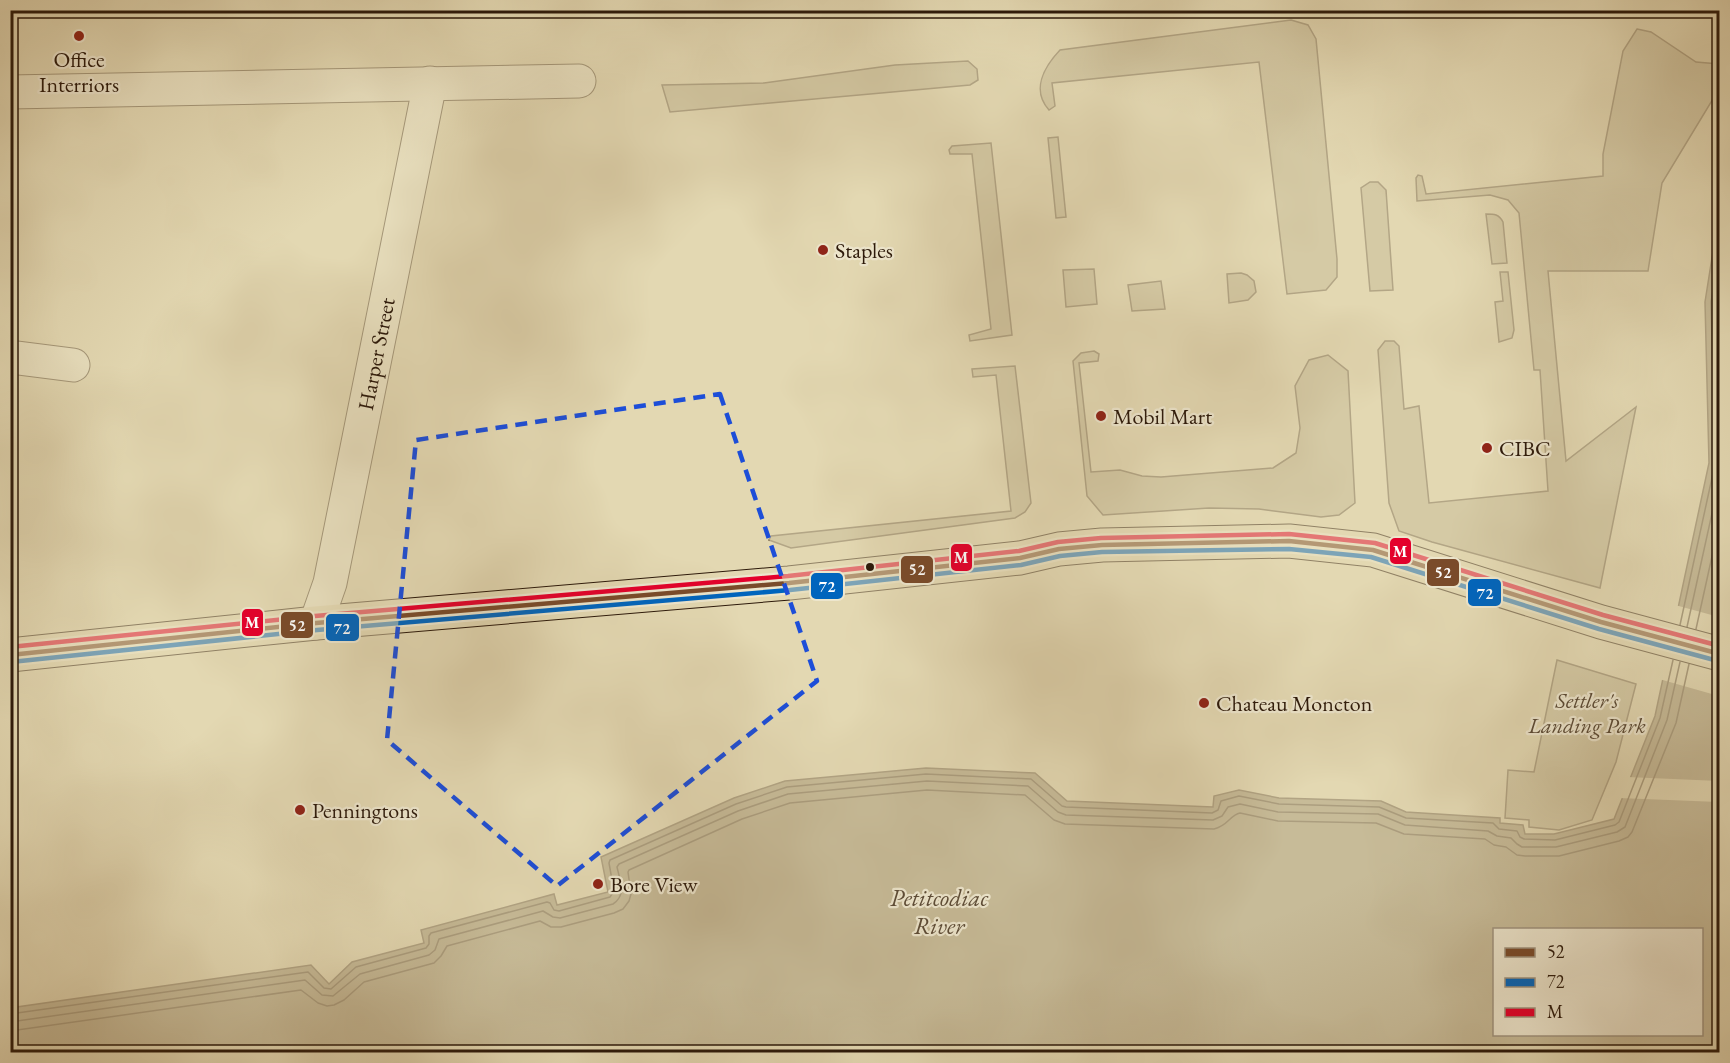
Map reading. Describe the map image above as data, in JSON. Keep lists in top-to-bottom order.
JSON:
{
  "streets": {
    "street": ["Harper Street"]
  },
  "water": ["Petitcodiac River"],
  "parks": ["Settler's Landing Park"],
  "places": [
    "Office Interriors",
    "Staples",
    "Mobil Mart",
    "CIBC",
    "Chateau Moncton",
    "Penningtons",
    "Bore View"
  ],
  "lines": ["transit line M", "transit line 52", "transit line 72"],
  "legend": ["52", "72", "M"]
}
